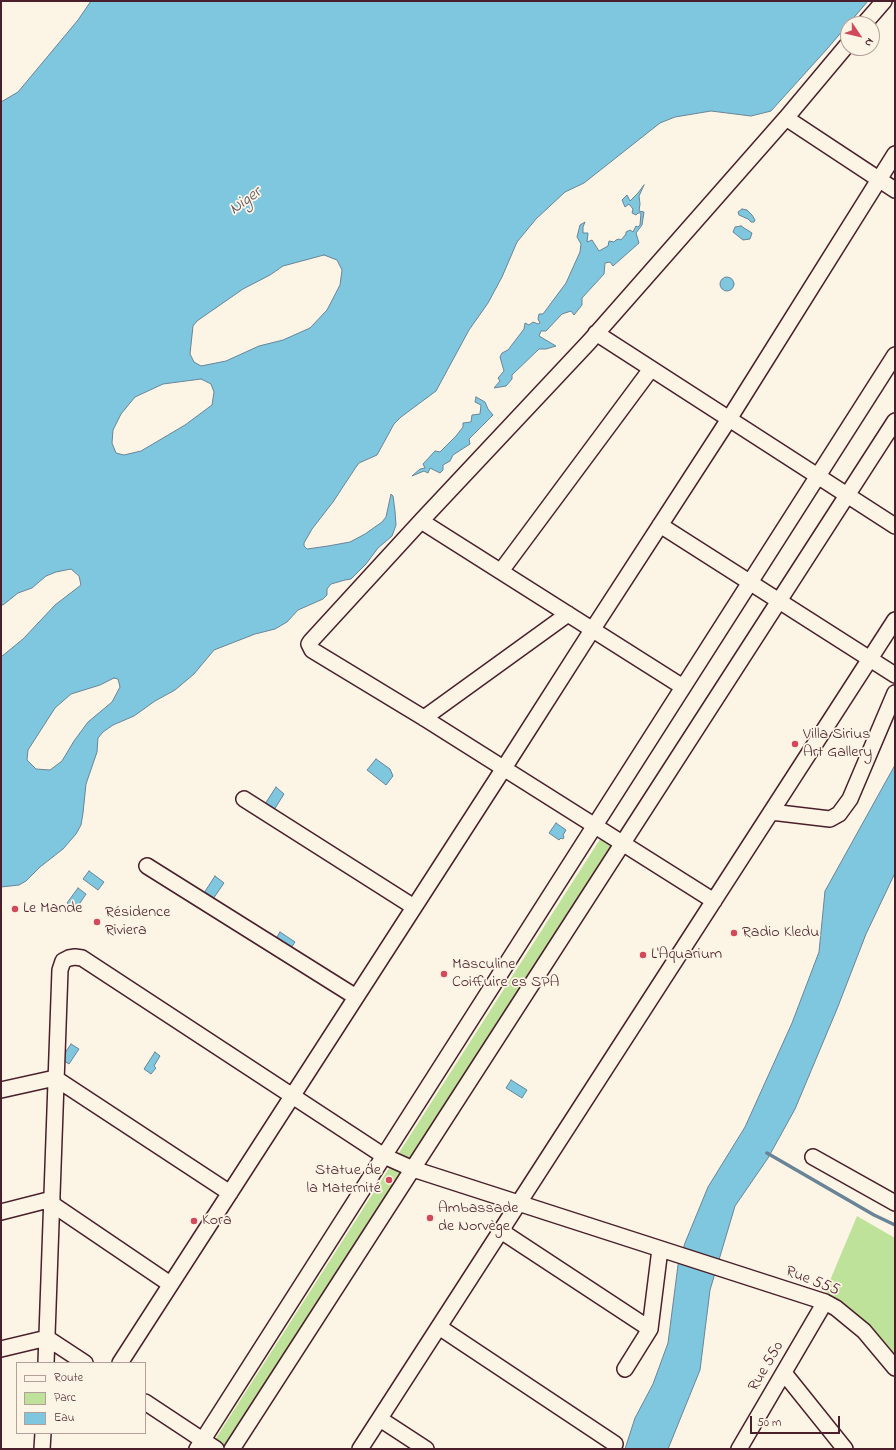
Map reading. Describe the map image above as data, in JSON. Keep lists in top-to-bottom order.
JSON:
{
  "streets": {
    "street": ["Rue 555", "Rue 550"]
  },
  "crossings": [
    ["Rue 555", "Rue 550"]
  ],
  "water": ["Niger"],
  "places": [
    "Villa Sirius Art Gallery",
    "Le Mande",
    "Résidence Riviera",
    "Radio Kledu",
    "L'Aquarium",
    "Masculine Coiffuire es SPA",
    "Statue de la Maternité",
    "Ambassade de Norvège",
    "Kora"
  ],
  "legend": ["Route", "Parc", "Eau"],
  "scale_bar": "50 m",
  "north": "bottom right"
}
